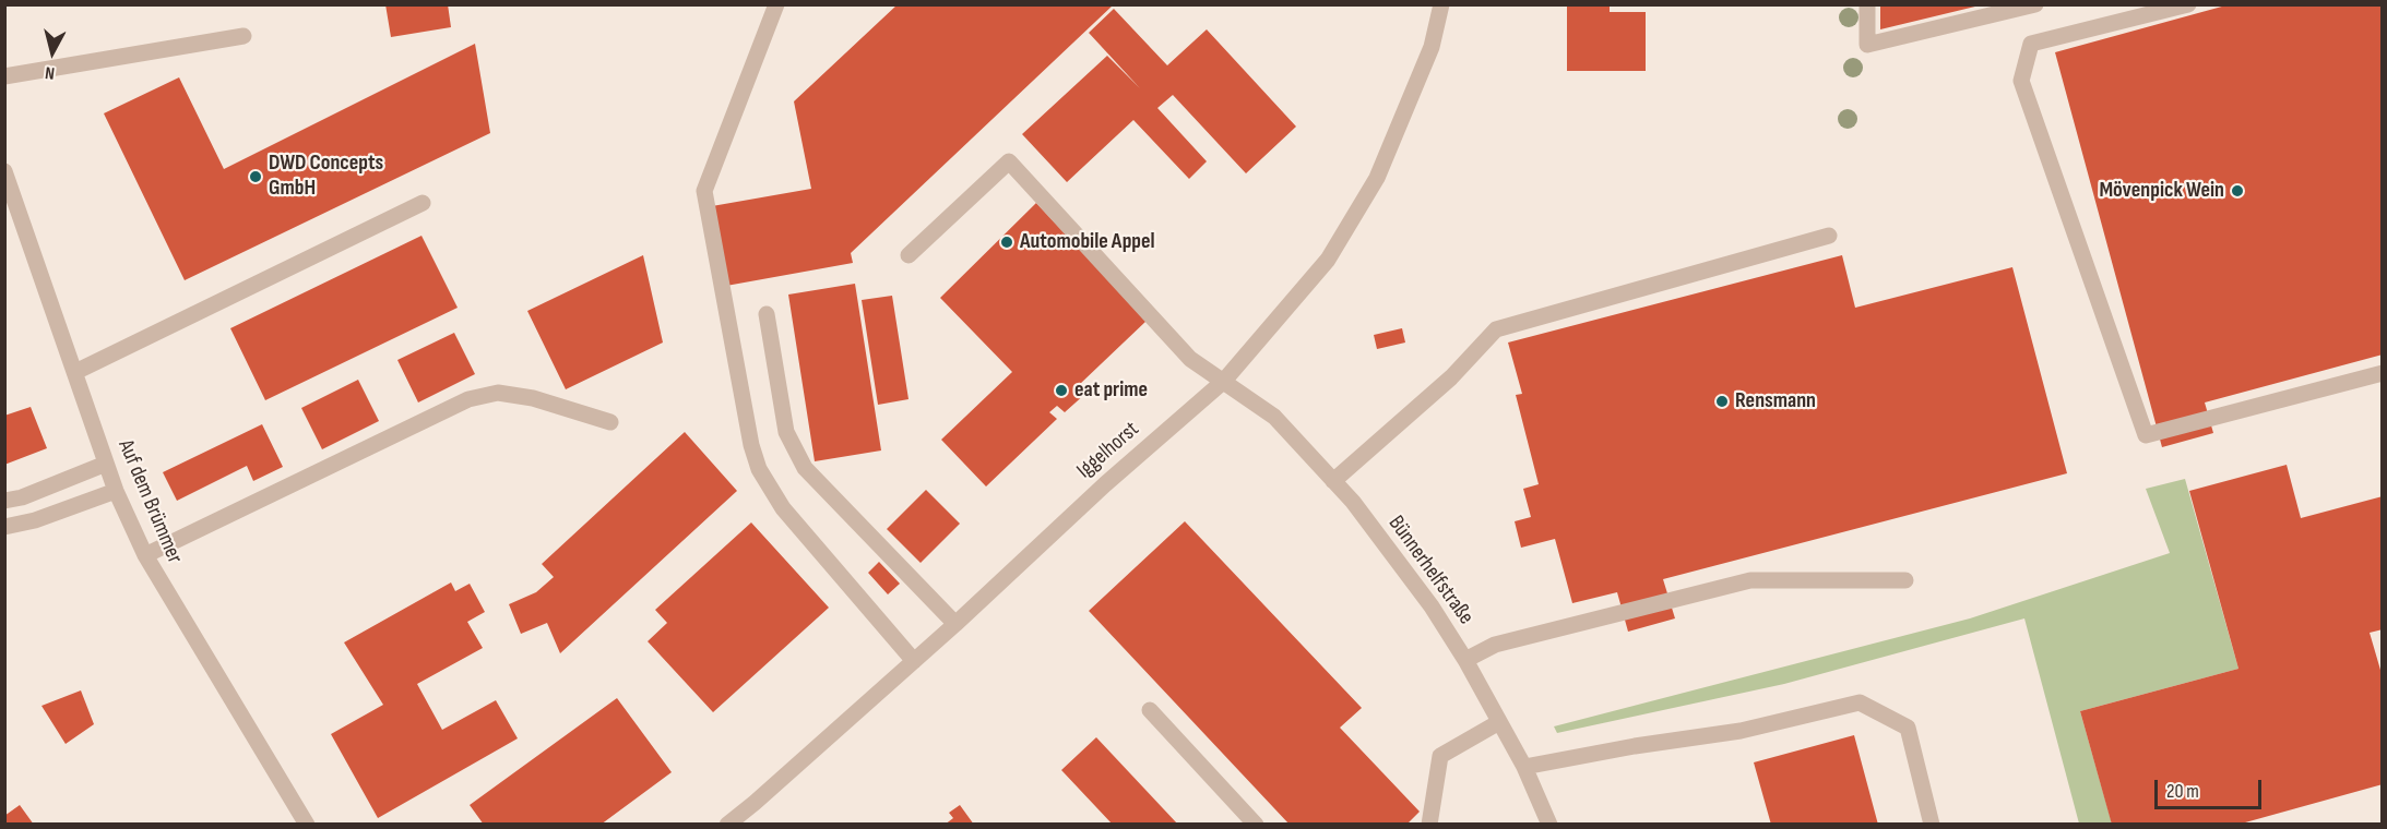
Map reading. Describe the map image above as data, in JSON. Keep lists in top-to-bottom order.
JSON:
{
  "streets": {
    "street": ["Iggelhorst", "Auf dem Brümmer", "Bünnerhelfstraße"]
  },
  "crossings": [
    ["Iggelhorst", "Bünnerhelfstraße"]
  ],
  "places": [
    "DWD Concepts GmbH",
    "Mövenpick Wein",
    "Automobile Appel",
    "eat prime",
    "Rensmann"
  ],
  "scale_bar": "20 m",
  "north": "bottom"
}
